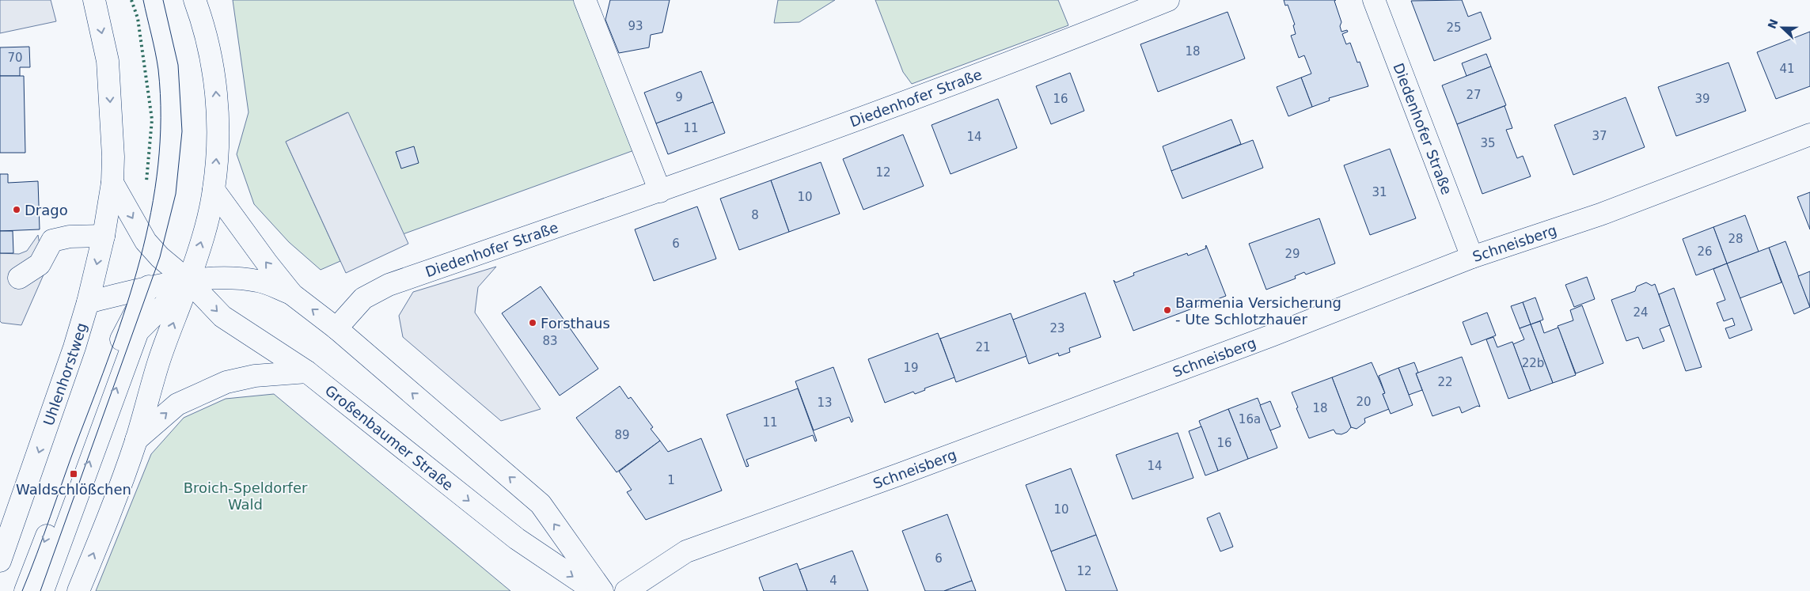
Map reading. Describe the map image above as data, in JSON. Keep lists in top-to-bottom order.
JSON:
{
  "streets": {
    "street": [
      "Diedenhofer Straße",
      "Schneisberg",
      "Uhlenhorstweg",
      "Großenbaumer Straße"
    ]
  },
  "crossings": [
    ["Diedenhofer Straße", "Schneisberg"],
    ["Uhlenhorstweg", "Großenbaumer Straße"]
  ],
  "parks": ["Broich-Speldorfer Wald"],
  "places": {
    "other": ["Drago", "Barmenia Versicherung - Ute Schlotzhauer", "Forsthaus"],
    "transit": ["Waldschlößchen"]
  },
  "house_numbers": [
    "93",
    "25",
    "18",
    "70",
    "41",
    "27",
    "9",
    "16",
    "39",
    "11",
    "37",
    "14",
    "35",
    "12",
    "31",
    "10",
    "8",
    "28",
    "6",
    "26",
    "29",
    "24",
    "23",
    "83",
    "21",
    "22b",
    "19",
    "22",
    "20",
    "13",
    "18",
    "16a",
    "11",
    "89",
    "16",
    "14",
    "1",
    "10",
    "6",
    "12",
    "4"
  ],
  "north": "left"
}
